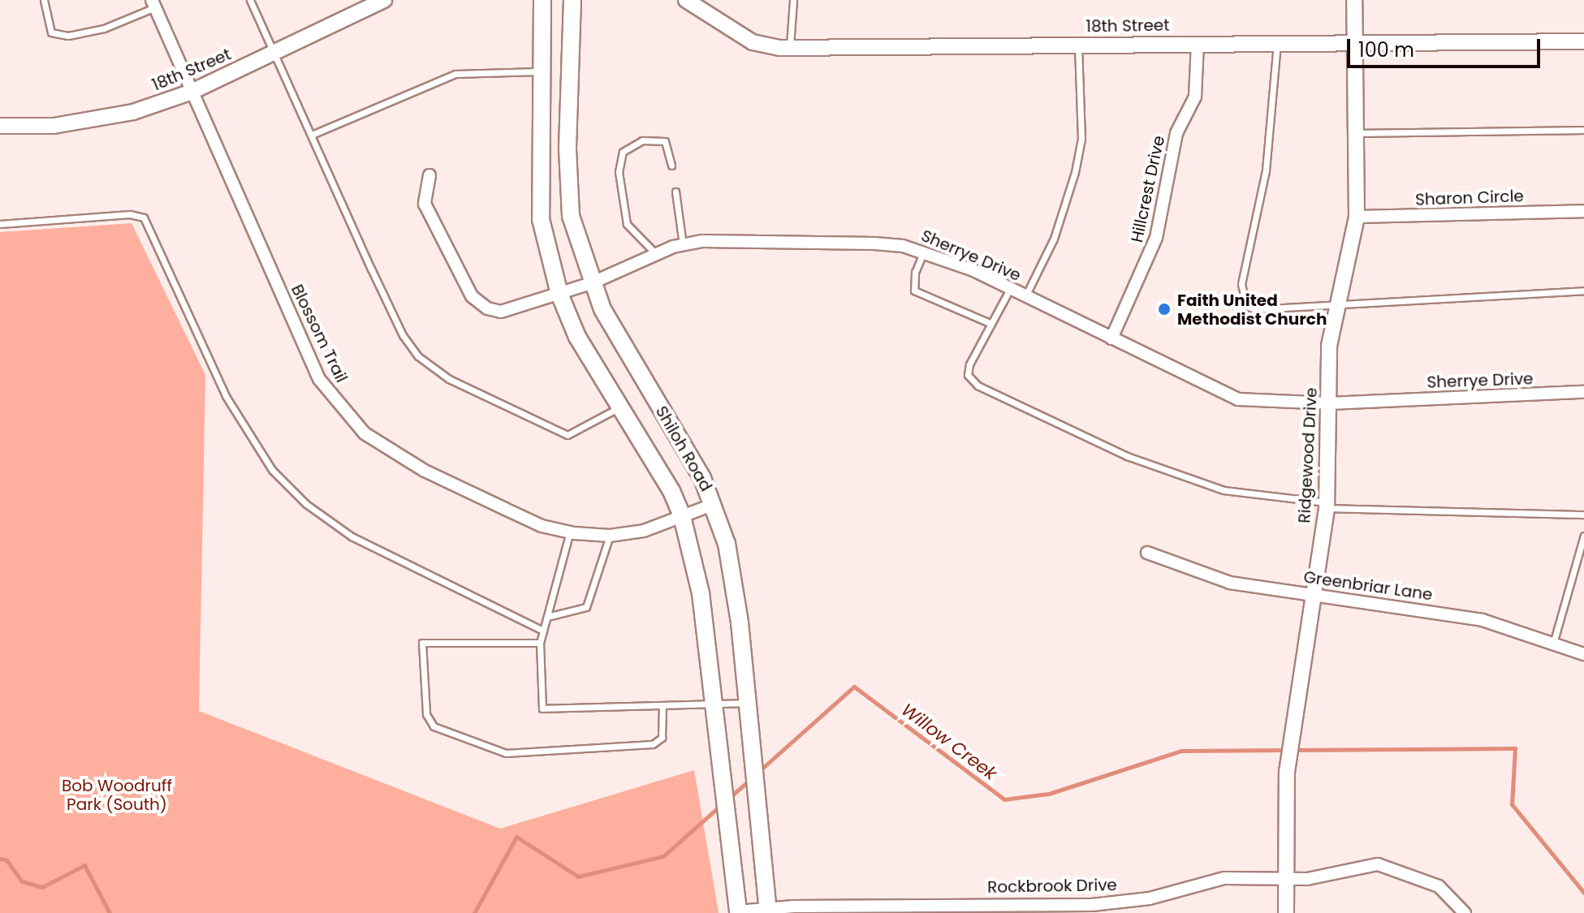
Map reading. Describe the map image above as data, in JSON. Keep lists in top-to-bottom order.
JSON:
{
  "streets": {
    "main road": ["Shiloh Road"],
    "street": [
      "18th Street",
      "Hillcrest Drive",
      "Sharon Circle",
      "Sherrye Drive",
      "Blossom Trail",
      "Ridgewood Drive",
      "Greenbriar Lane",
      "Rockbrook Drive"
    ]
  },
  "crossings": [
    ["18th Street", "Hillcrest Drive"],
    ["18th Street", "Blossom Trail"],
    ["18th Street", "Ridgewood Drive"],
    ["Hillcrest Drive", "Sherrye Drive"],
    ["Sharon Circle", "Ridgewood Drive"],
    ["Sherrye Drive", "Shiloh Road"],
    ["Sherrye Drive", "Ridgewood Drive"],
    ["Blossom Trail", "Shiloh Road"],
    ["Shiloh Road", "Rockbrook Drive"],
    ["Ridgewood Drive", "Greenbriar Lane"],
    ["Ridgewood Drive", "Rockbrook Drive"]
  ],
  "water": ["Willow Creek"],
  "parks": ["Bob Woodruff Park (South)"],
  "places": ["Faith United Methodist Church"],
  "scale_bar": "100 m"
}
